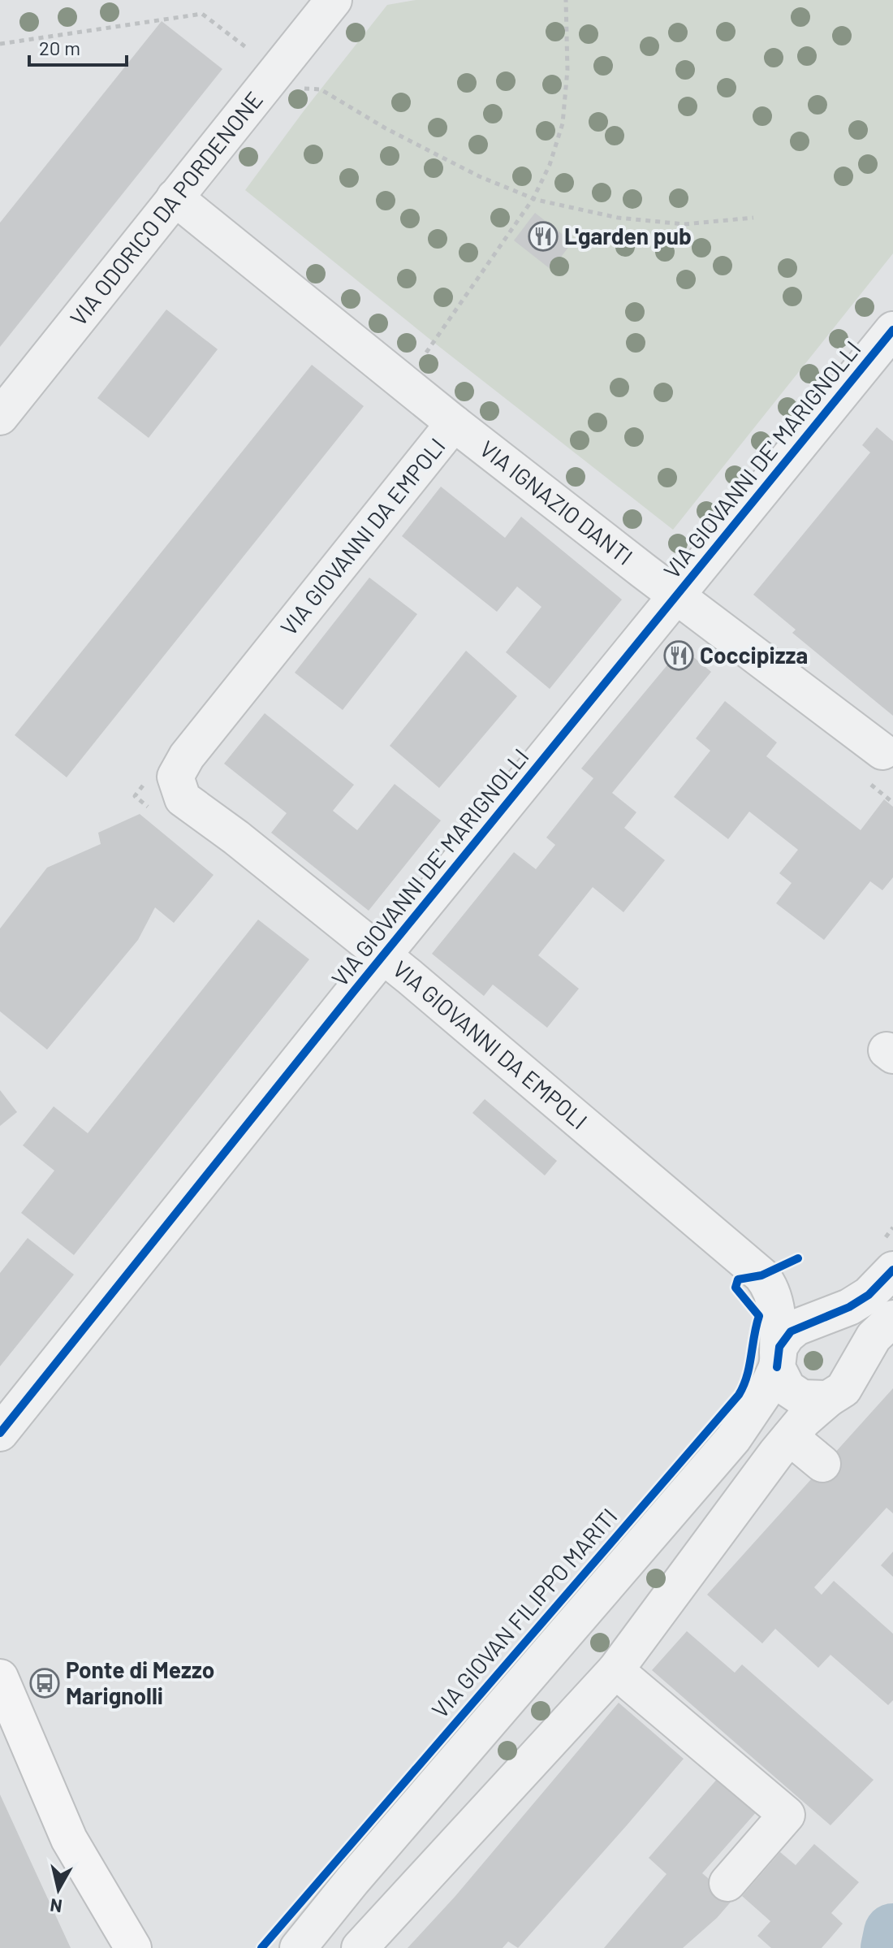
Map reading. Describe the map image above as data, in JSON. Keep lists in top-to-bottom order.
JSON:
{
  "streets": {
    "street": [
      "VIA ODORICO DA PORDENONE",
      "VIA GIOVANNI DE' MARIGNOLLI",
      "VIA IGNAZIO DANTI",
      "VIA GIOVANNI DA EMPOLI",
      "VIA GIOVAN FILIPPO MARITI"
    ]
  },
  "crossings": [
    ["VIA ODORICO DA PORDENONE", "VIA IGNAZIO DANTI"],
    ["VIA GIOVANNI DE' MARIGNOLLI", "VIA IGNAZIO DANTI"],
    ["VIA GIOVANNI DE' MARIGNOLLI", "VIA GIOVANNI DA EMPOLI"],
    ["VIA IGNAZIO DANTI", "VIA GIOVANNI DA EMPOLI"],
    ["VIA GIOVANNI DA EMPOLI", "VIA GIOVAN FILIPPO MARITI"]
  ],
  "places": {
    "restaurant": ["L'garden pub", "Coccipizza"],
    "bus stop": ["Ponte di Mezzo Marignolli"]
  },
  "scale_bar": "20 m",
  "north": "bottom"
}
